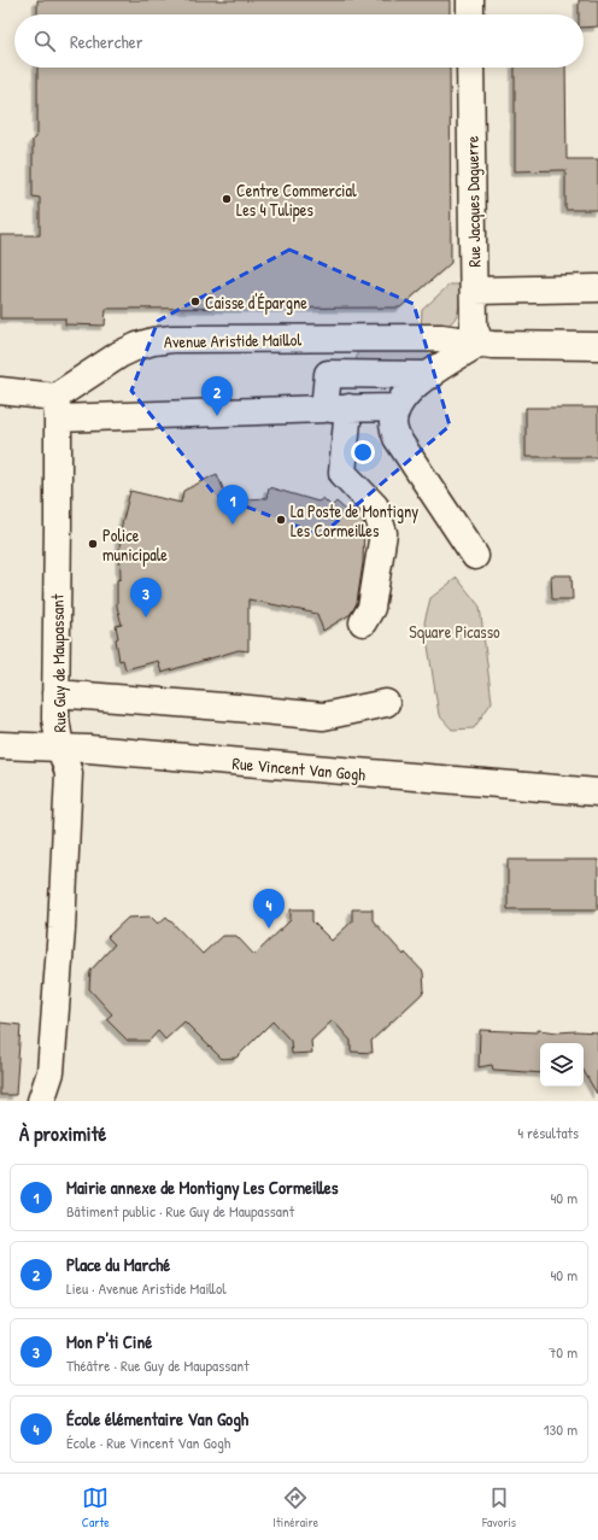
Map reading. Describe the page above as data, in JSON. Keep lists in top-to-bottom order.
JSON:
{
  "streets": {
    "street": [
      "Rue Jacques Daguerre",
      "Avenue Aristide Maillol",
      "Rue Guy de Maupassant",
      "Rue Vincent Van Gogh"
    ]
  },
  "crossings": [
    ["Rue Jacques Daguerre", "Avenue Aristide Maillol"],
    ["Avenue Aristide Maillol", "Rue Guy de Maupassant"],
    ["Rue Guy de Maupassant", "Rue Vincent Van Gogh"]
  ],
  "parks": ["Square Picasso"],
  "places": [
    "Centre Commercial Les 4 Tulipes",
    "Caisse d'Épargne",
    "La Poste de Montigny Les Cormeilles",
    "Police municipale"
  ],
  "page": {
    "search": "Rechercher",
    "pins": [
      "2",
      "1",
      "3",
      "4"
    ],
    "heading": ["À proximité", "4 résultats"],
    "list": [
      {
        "mark": "1",
        "name": "Mairie annexe de Montigny Les Cormeilles",
        "note": "Bâtiment public · Rue Guy de Maupassant",
        "value": "40 m"
      },
      {
        "mark": "2",
        "name": "Place du Marché",
        "note": "Lieu · Avenue Aristide Maillol",
        "value": "40 m"
      },
      {
        "mark": "3",
        "name": "Mon P'ti Ciné",
        "note": "Théâtre · Rue Guy de Maupassant",
        "value": "70 m"
      },
      {
        "mark": "4",
        "name": "École élémentaire Van Gogh",
        "note": "École · Rue Vincent Van Gogh",
        "value": "130 m"
      }
    ],
    "nav": ["Carte", "Itinéraire", "Favoris"]
  }
}
